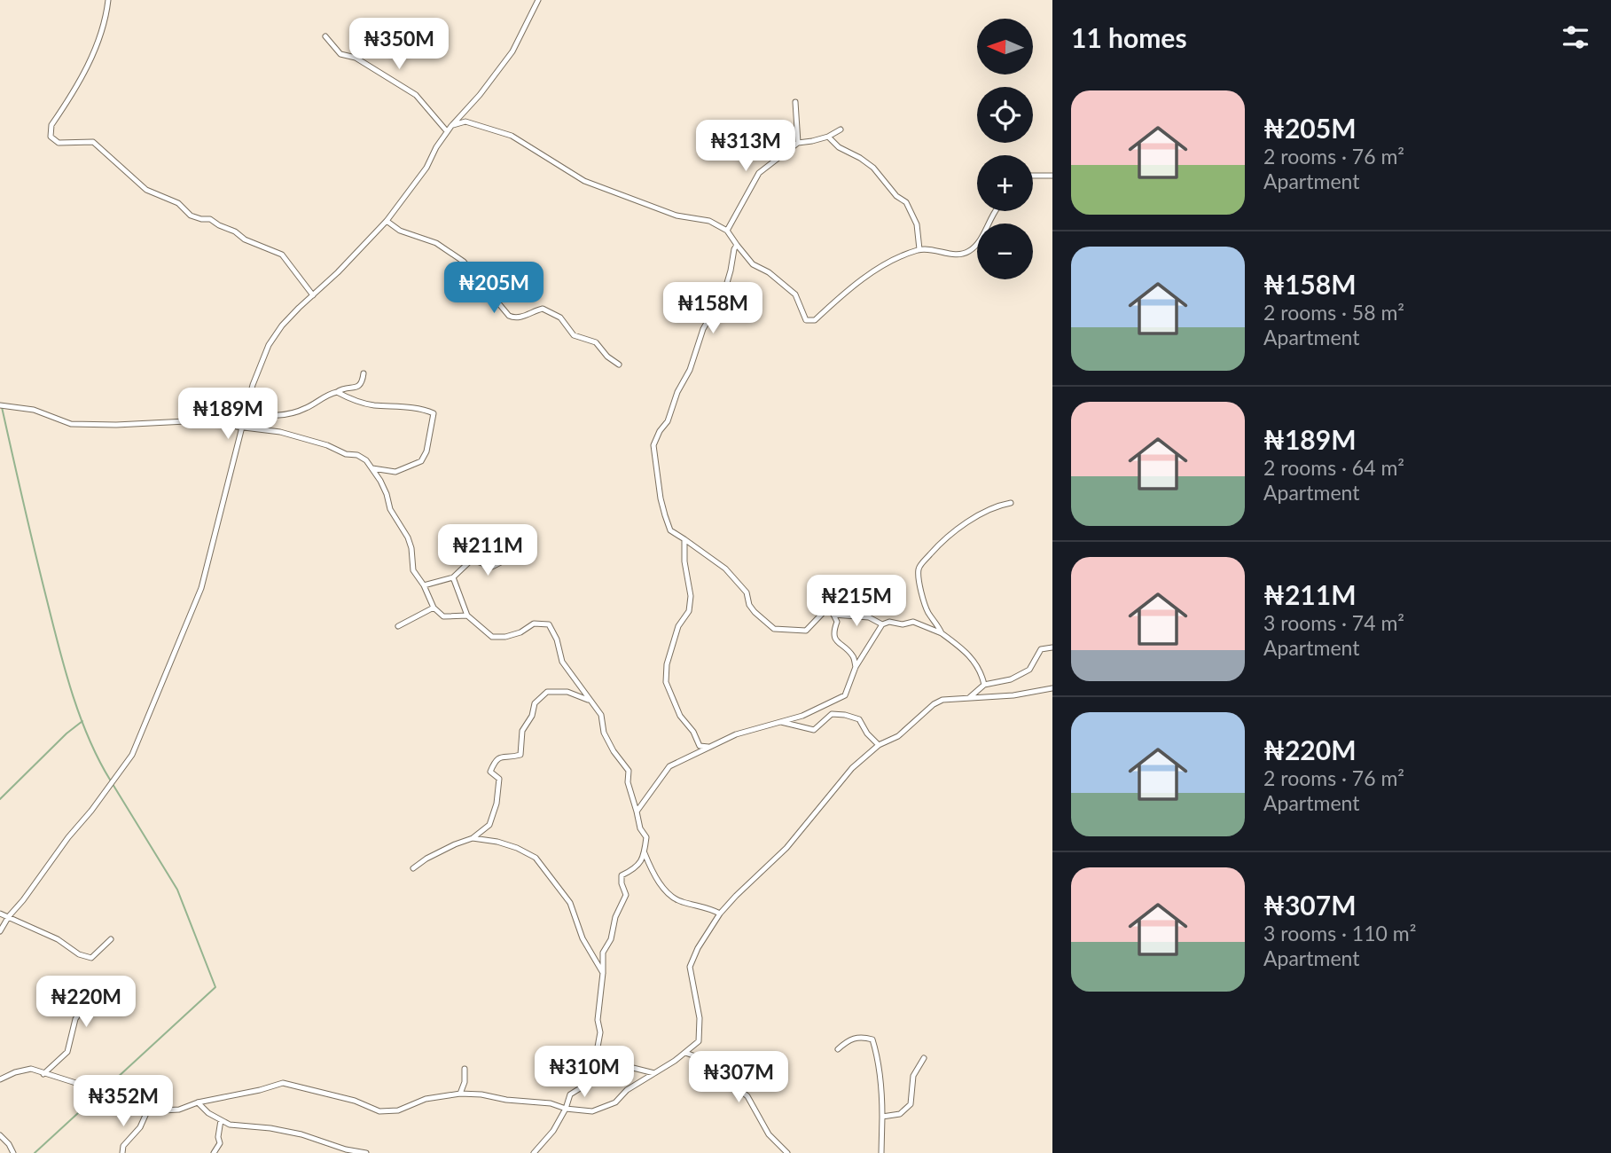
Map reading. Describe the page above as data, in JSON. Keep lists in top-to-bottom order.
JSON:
{
  "north": "left",
  "page": {
    "heading": "11 homes",
    "price": [
      "₦350M",
      "₦313M",
      "₦205M",
      "₦158M",
      "₦189M",
      "₦211M",
      "₦215M",
      "₦220M",
      "₦310M",
      "₦307M",
      "₦352M"
    ],
    "map_buttons": ["+", "−"],
    "list": [
      {
        "name": "₦205M",
        "note": "2 rooms · 76 m² · Apartment"
      },
      {
        "name": "₦158M",
        "note": "2 rooms · 58 m² · Apartment"
      },
      {
        "name": "₦189M",
        "note": "2 rooms · 64 m² · Apartment"
      },
      {
        "name": "₦211M",
        "note": "3 rooms · 74 m² · Apartment"
      },
      {
        "name": "₦220M",
        "note": "2 rooms · 76 m² · Apartment"
      },
      {
        "name": "₦307M",
        "note": "3 rooms · 110 m² · Apartment"
      }
    ]
  }
}
